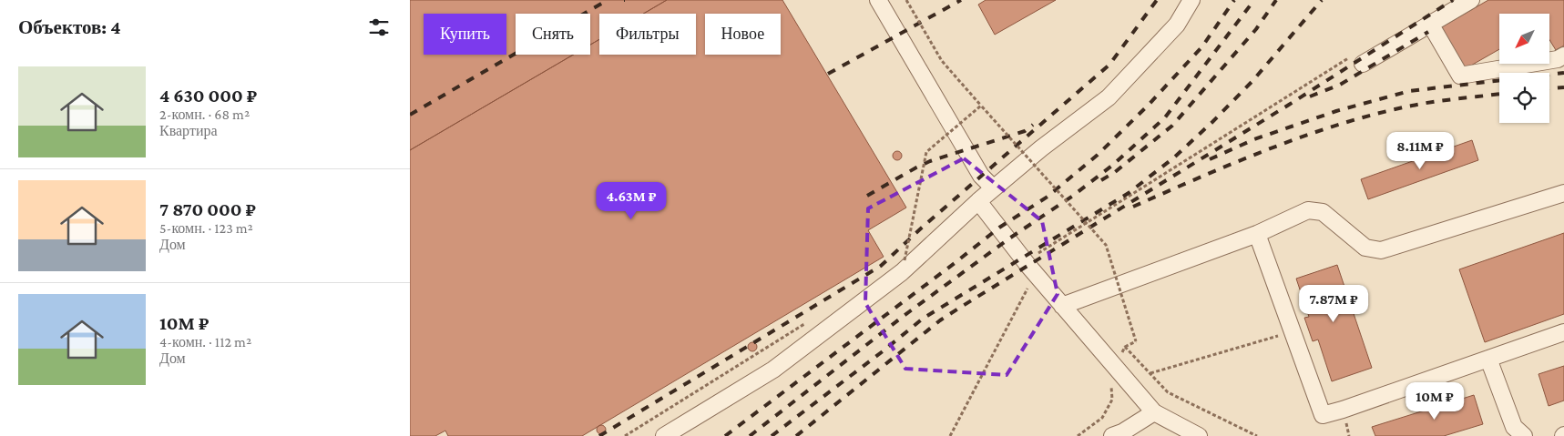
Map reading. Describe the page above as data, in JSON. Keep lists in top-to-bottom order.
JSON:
{
  "north": "bottom left",
  "page": {
    "heading": "Объектов: 4",
    "chip": [
      "Купить",
      "Снять",
      "Фильтры",
      "Новое"
    ],
    "list": [
      {
        "name": "4 630 000 ₽",
        "note": "2-комн. · 68 m² · Квартира"
      },
      {
        "name": "7 870 000 ₽",
        "note": "5-комн. · 123 m² · Дом"
      },
      {
        "name": "10M ₽",
        "note": "4-комн. · 112 m² · Дом"
      }
    ],
    "price": [
      "8.11M ₽",
      "4.63M ₽",
      "7.87M ₽",
      "10M ₽"
    ]
  }
}
